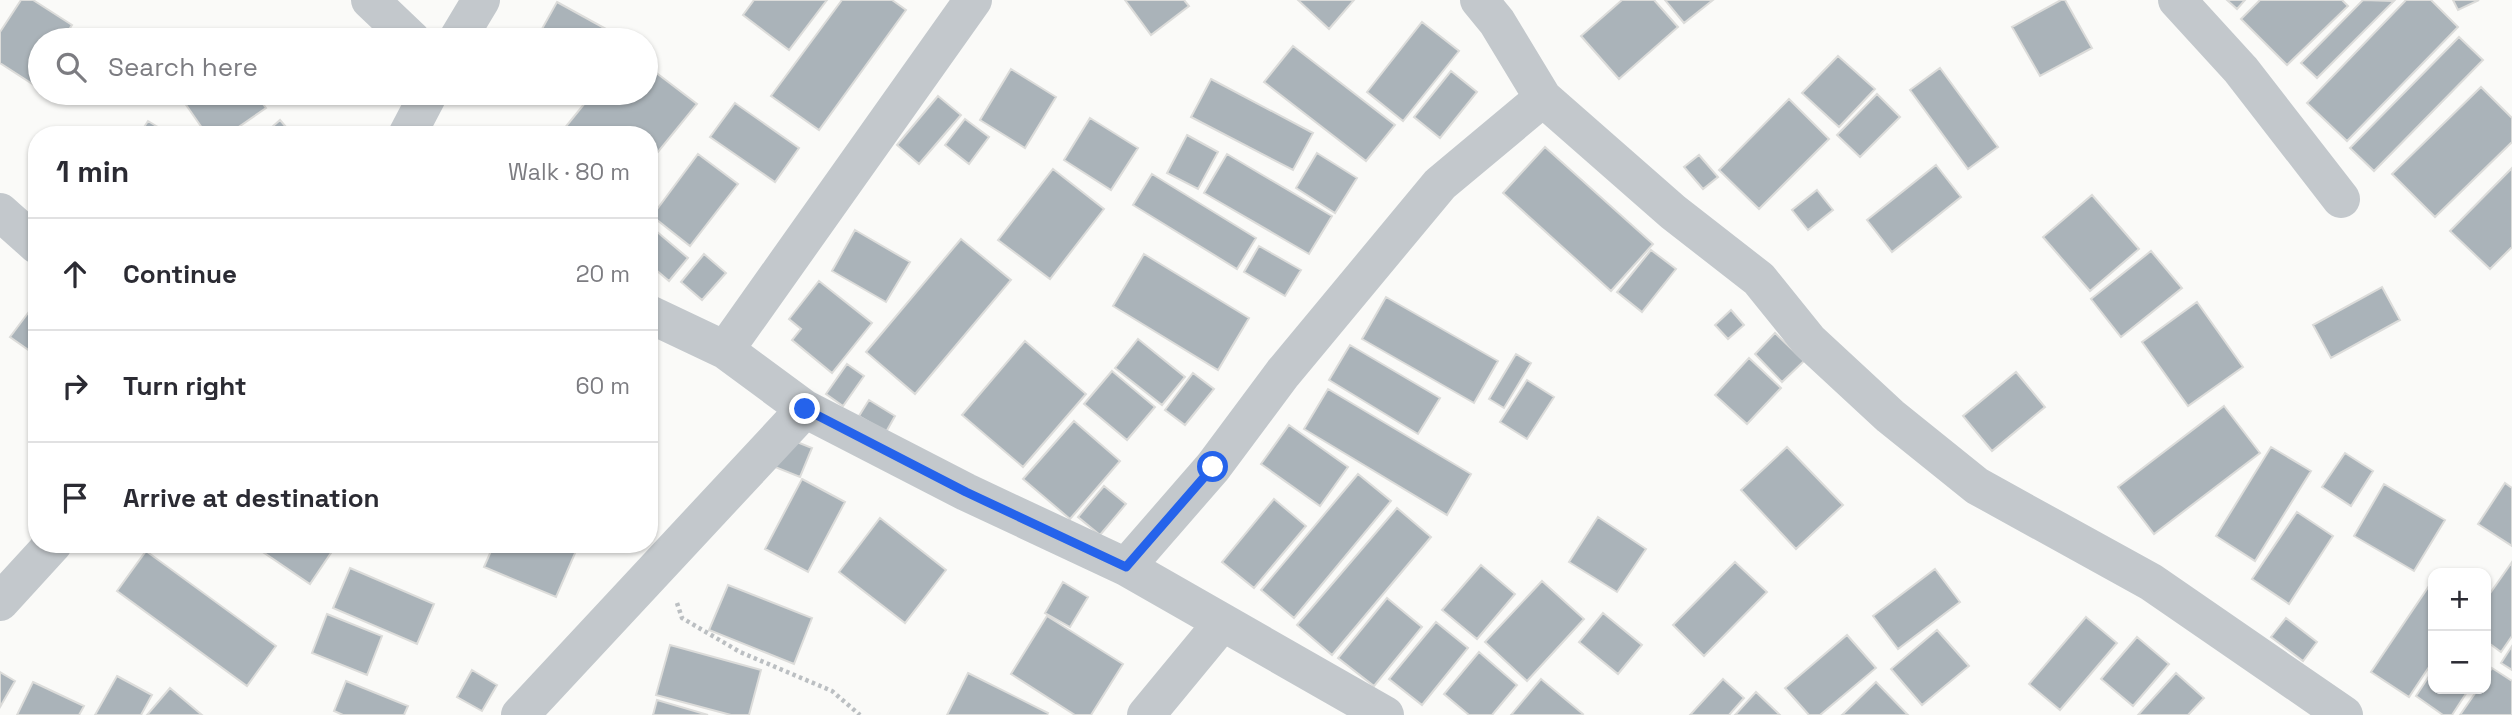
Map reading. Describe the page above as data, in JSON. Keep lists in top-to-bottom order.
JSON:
{
  "page": {
    "search": "Search here",
    "heading": ["1 min", "Walk · 80 m"],
    "list": [
      ["Continue", "20 m"],
      ["Turn right", "60 m"],
      "Arrive at destination"
    ],
    "map_buttons": ["+", "−"]
  }
}
